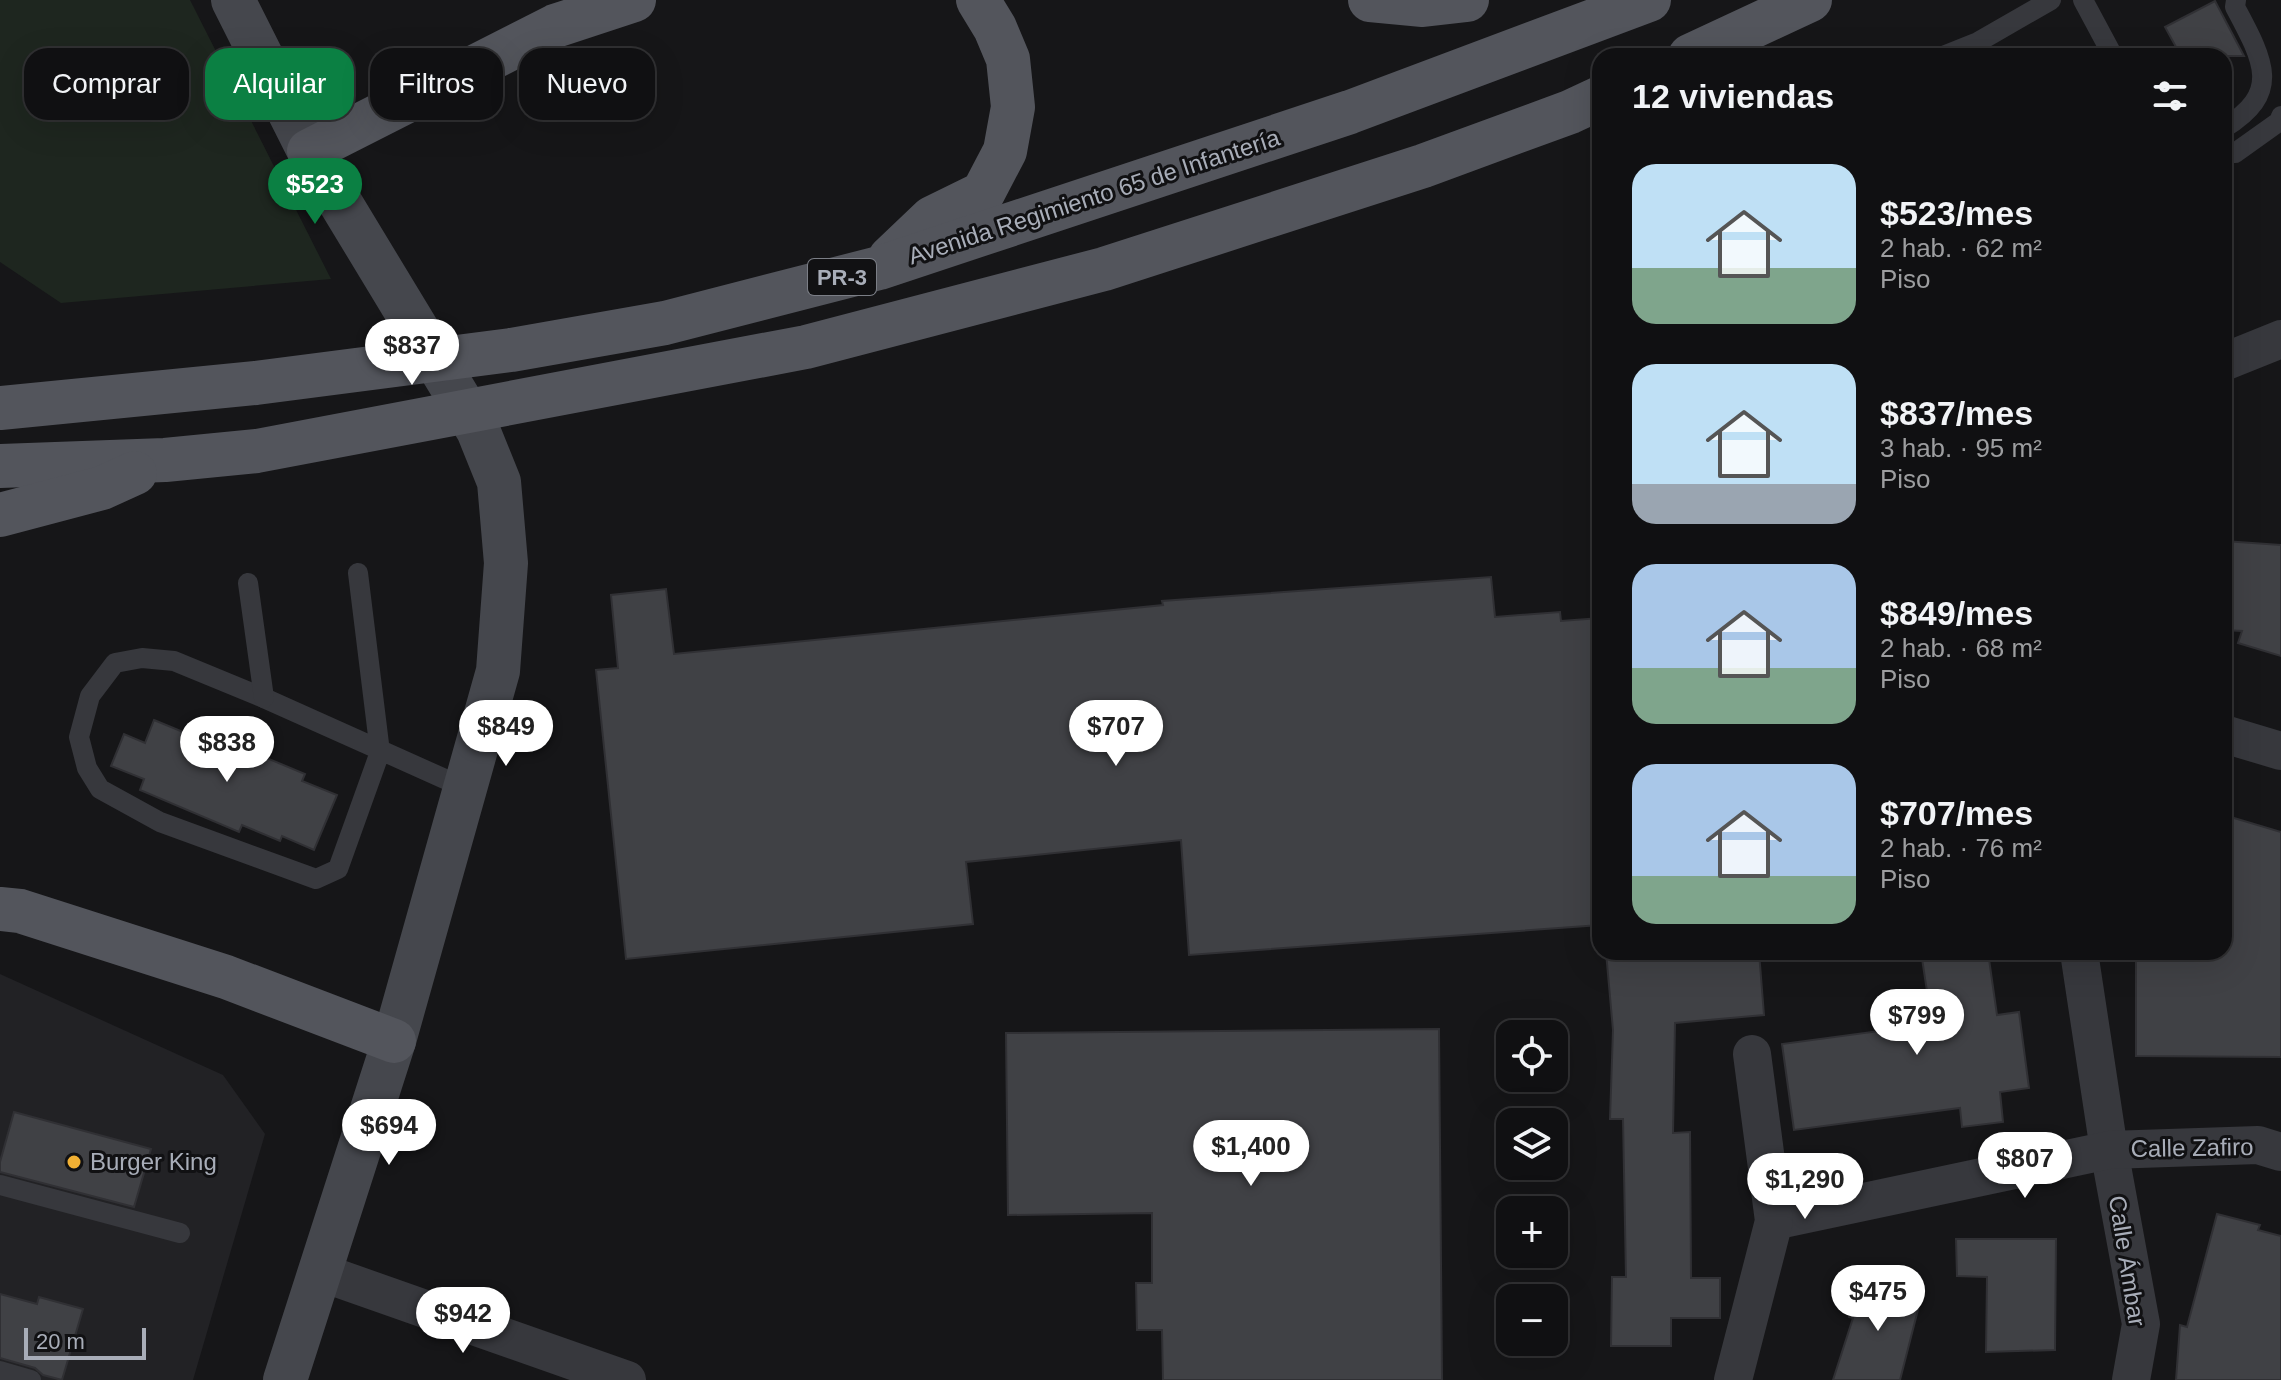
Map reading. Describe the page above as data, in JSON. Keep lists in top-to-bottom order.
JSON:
{
  "streets": {
    "main road": ["Avenida Regimiento 65 de Infantería", "PR-3"],
    "street": ["Calle Zafiro", "Calle Ámbar"]
  },
  "crossings": [
    ["Calle Zafiro", "Calle Ámbar"]
  ],
  "places": ["Burger King"],
  "scale_bar": "20 m",
  "page": {
    "chip": [
      "Comprar",
      "Alquilar",
      "Filtros",
      "Nuevo"
    ],
    "heading": "12 viviendas",
    "list": [
      {
        "name": "$523/mes",
        "note": "2 hab. · 62 m² · Piso"
      },
      {
        "name": "$837/mes",
        "note": "3 hab. · 95 m² · Piso"
      },
      {
        "name": "$849/mes",
        "note": "2 hab. · 68 m² · Piso"
      },
      {
        "name": "$707/mes",
        "note": "2 hab. · 76 m² · Piso"
      }
    ],
    "price": [
      "$523",
      "$837",
      "$849",
      "$707",
      "$838",
      "$799",
      "$694",
      "$1,400",
      "$807",
      "$1,290",
      "$475",
      "$942"
    ],
    "map_buttons": ["+", "−"],
    "scale": "20 m"
  }
}
